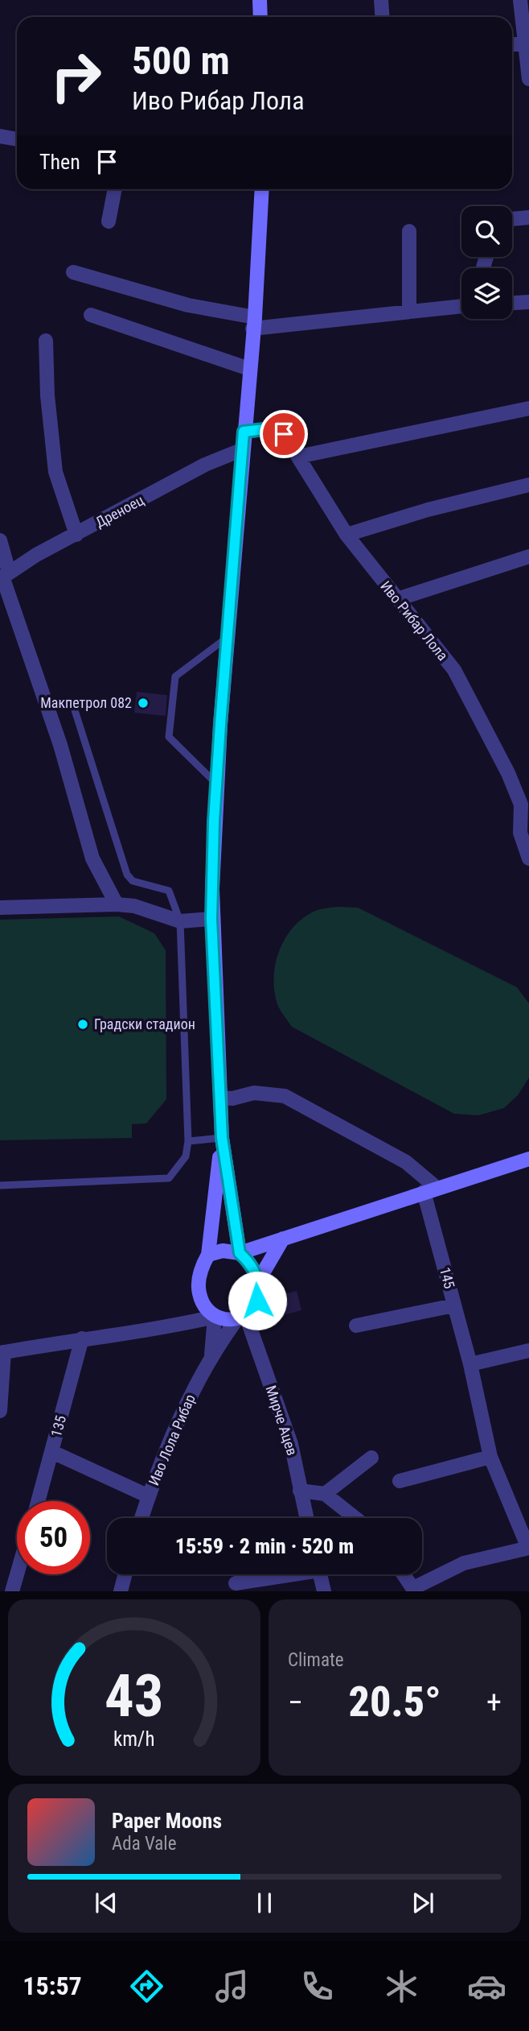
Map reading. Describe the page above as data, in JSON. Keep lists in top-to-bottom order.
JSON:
{
  "streets": {
    "street": [
      "Дреноец",
      "Иво Рибар Лола",
      "145",
      "Мирче Ацев",
      "135",
      "Иво Лола Рибар"
    ]
  },
  "places": ["Макпетрол 082", "Градски стадион"],
  "page": {
    "turn": ["500 m", "Иво Рибар Лола"],
    "then": "Then",
    "limit": "50",
    "trip": "15:59 · 2 min · 520 m",
    "tile": "Climate",
    "heat": ["−", "20.5°", "+"],
    "song": ["Paper Moons", "Ada Vale"],
    "tabs": "15:57",
    "gauge": ["43", "km/h"]
  }
}
